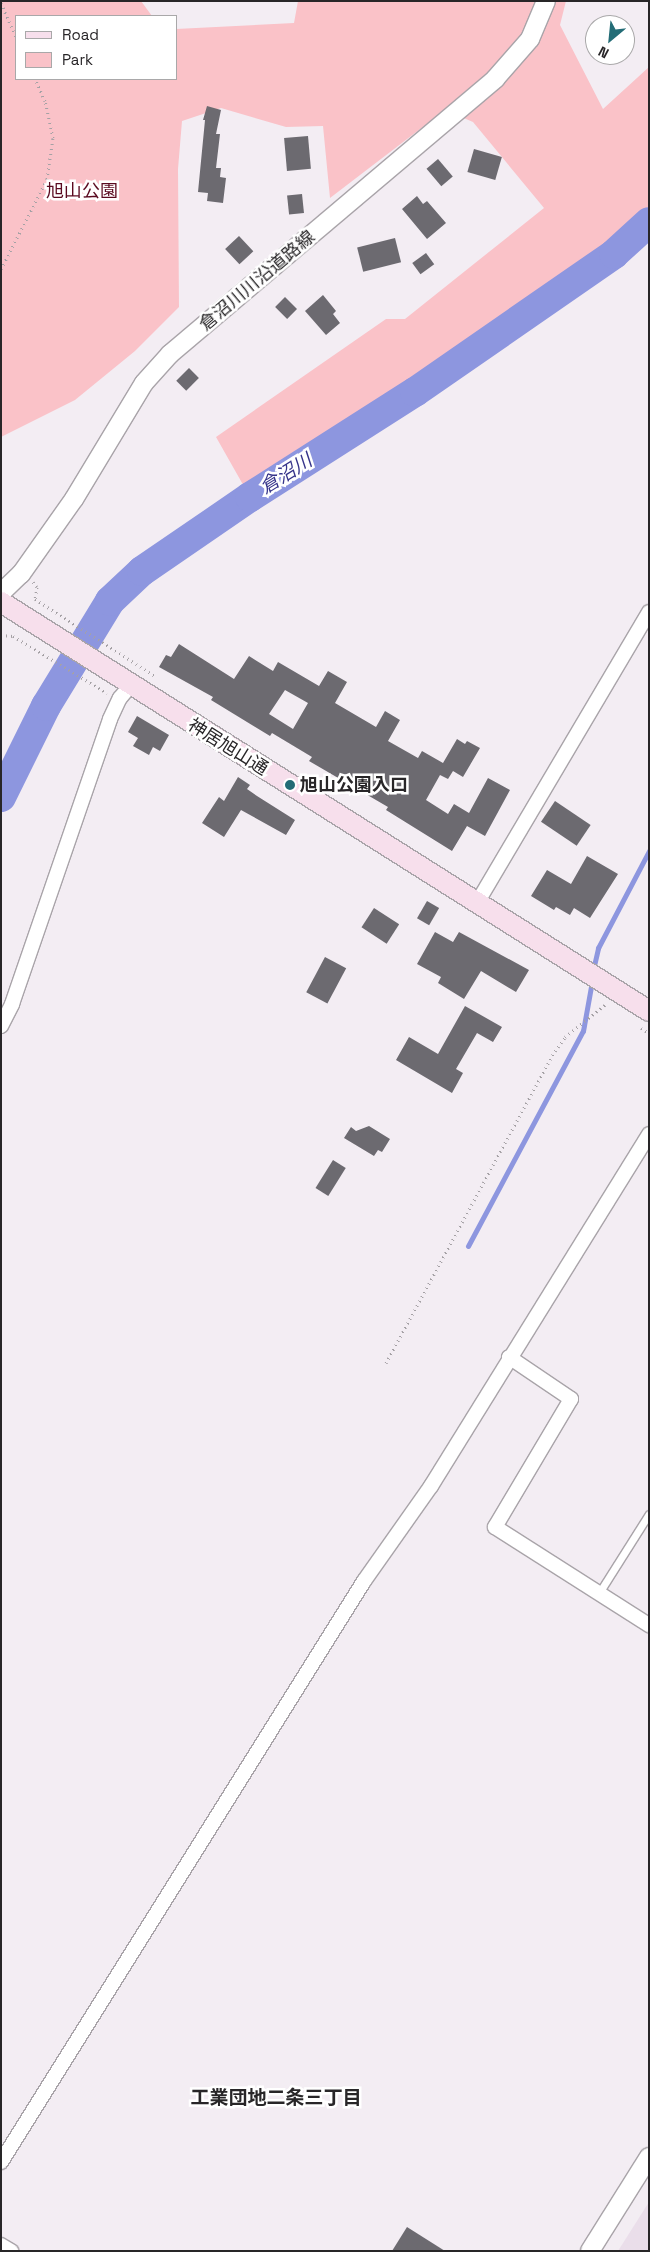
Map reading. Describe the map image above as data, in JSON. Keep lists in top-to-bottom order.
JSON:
{
  "streets": {
    "main road": ["神居旭山通"],
    "street": ["倉沼川川沿道路線"]
  },
  "districts": ["工業団地二条三丁目"],
  "water": ["倉沼川"],
  "parks": ["旭山公園"],
  "places": ["旭山公園入口"],
  "legend": ["Road", "Park"],
  "north": "bottom left"
}
